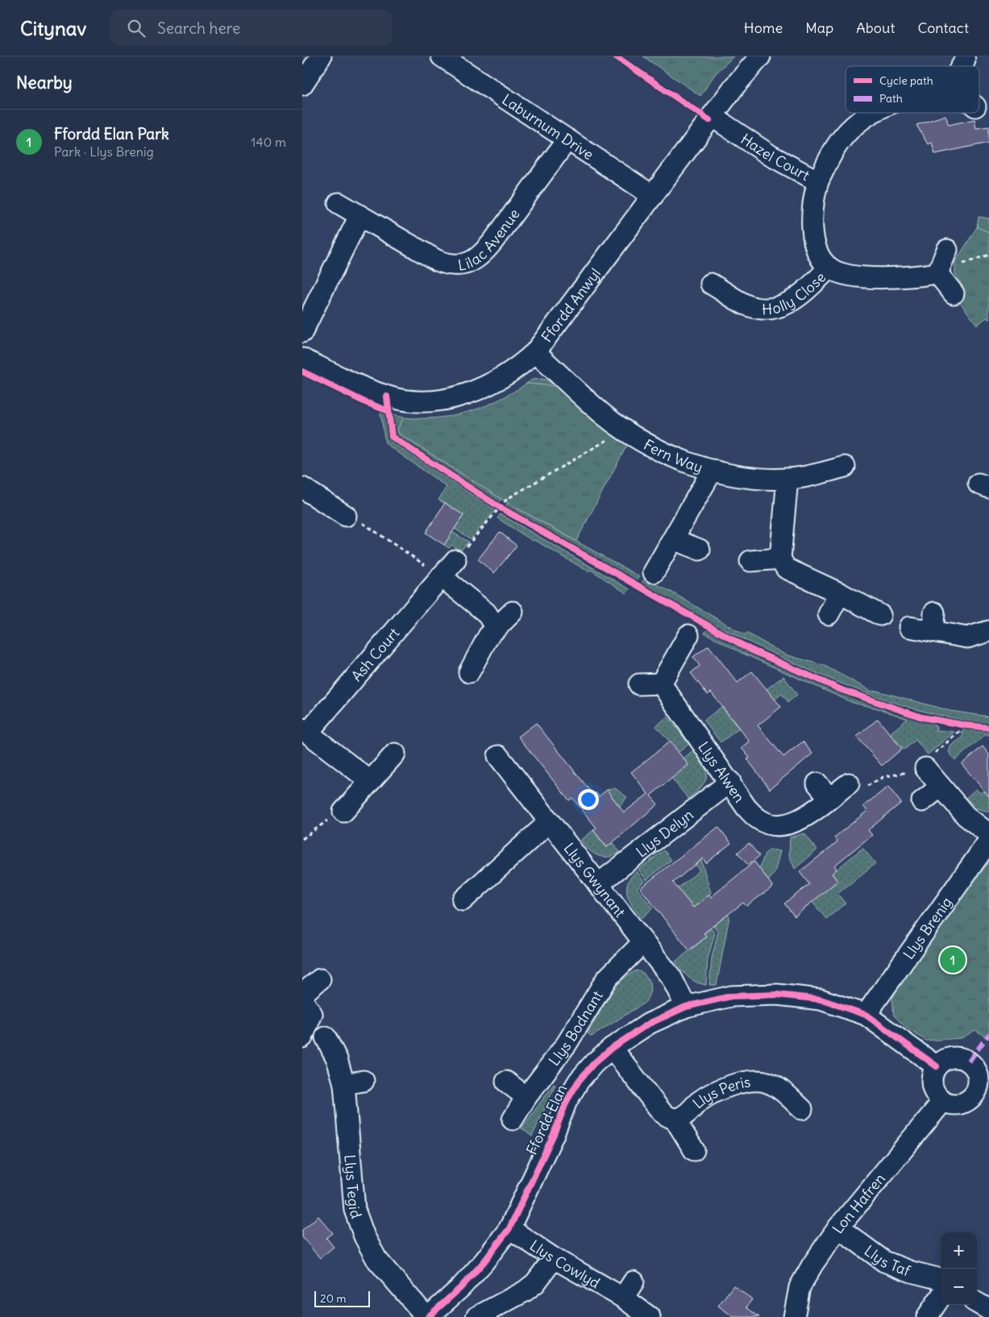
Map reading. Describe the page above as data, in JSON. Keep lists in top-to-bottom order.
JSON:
{
  "streets": {
    "street": [
      "Laburnum Drive",
      "Hazel Court",
      "Lilac Avenue",
      "Holly Close",
      "Ffordd Anwyl",
      "Fern Way",
      "Ash Court",
      "Llys Alwen",
      "Llys Delyn",
      "Llys Gwynant",
      "Llys Brenig",
      "Llys Bodnant",
      "Llys Peris",
      "Ffordd Elan",
      "Llys Tegid",
      "Lon Hafren",
      "Llys Taf",
      "Llys Cowlyd"
    ]
  },
  "crossings": [
    ["Laburnum Drive", "Lilac Avenue"],
    ["Laburnum Drive", "Ffordd Anwyl"],
    ["Hazel Court", "Holly Close"],
    ["Hazel Court", "Ffordd Anwyl"],
    ["Ffordd Anwyl", "Fern Way"],
    ["Llys Alwen", "Llys Delyn"],
    ["Llys Delyn", "Llys Gwynant"],
    ["Llys Gwynant", "Llys Bodnant"],
    ["Llys Gwynant", "Ffordd Elan"],
    ["Llys Brenig", "Ffordd Elan"],
    ["Ffordd Elan", "Llys Tegid"],
    ["Ffordd Elan", "Lon Hafren"],
    ["Ffordd Elan", "Llys Cowlyd"],
    ["Lon Hafren", "Llys Taf"]
  ],
  "legend": ["Cycle path", "Path"],
  "scale_bar": "20 m",
  "page": {
    "header": "Citynav",
    "search": "Search here",
    "nav": [
      "Home",
      "Map",
      "About",
      "Contact"
    ],
    "heading": "Nearby",
    "list": [
      {
        "mark": "1",
        "name": "Ffordd Elan Park",
        "note": "Park · Llys Brenig",
        "value": "140 m"
      }
    ],
    "pins": "1",
    "map_buttons": ["+", "−"],
    "scale": "20 m"
  }
}
